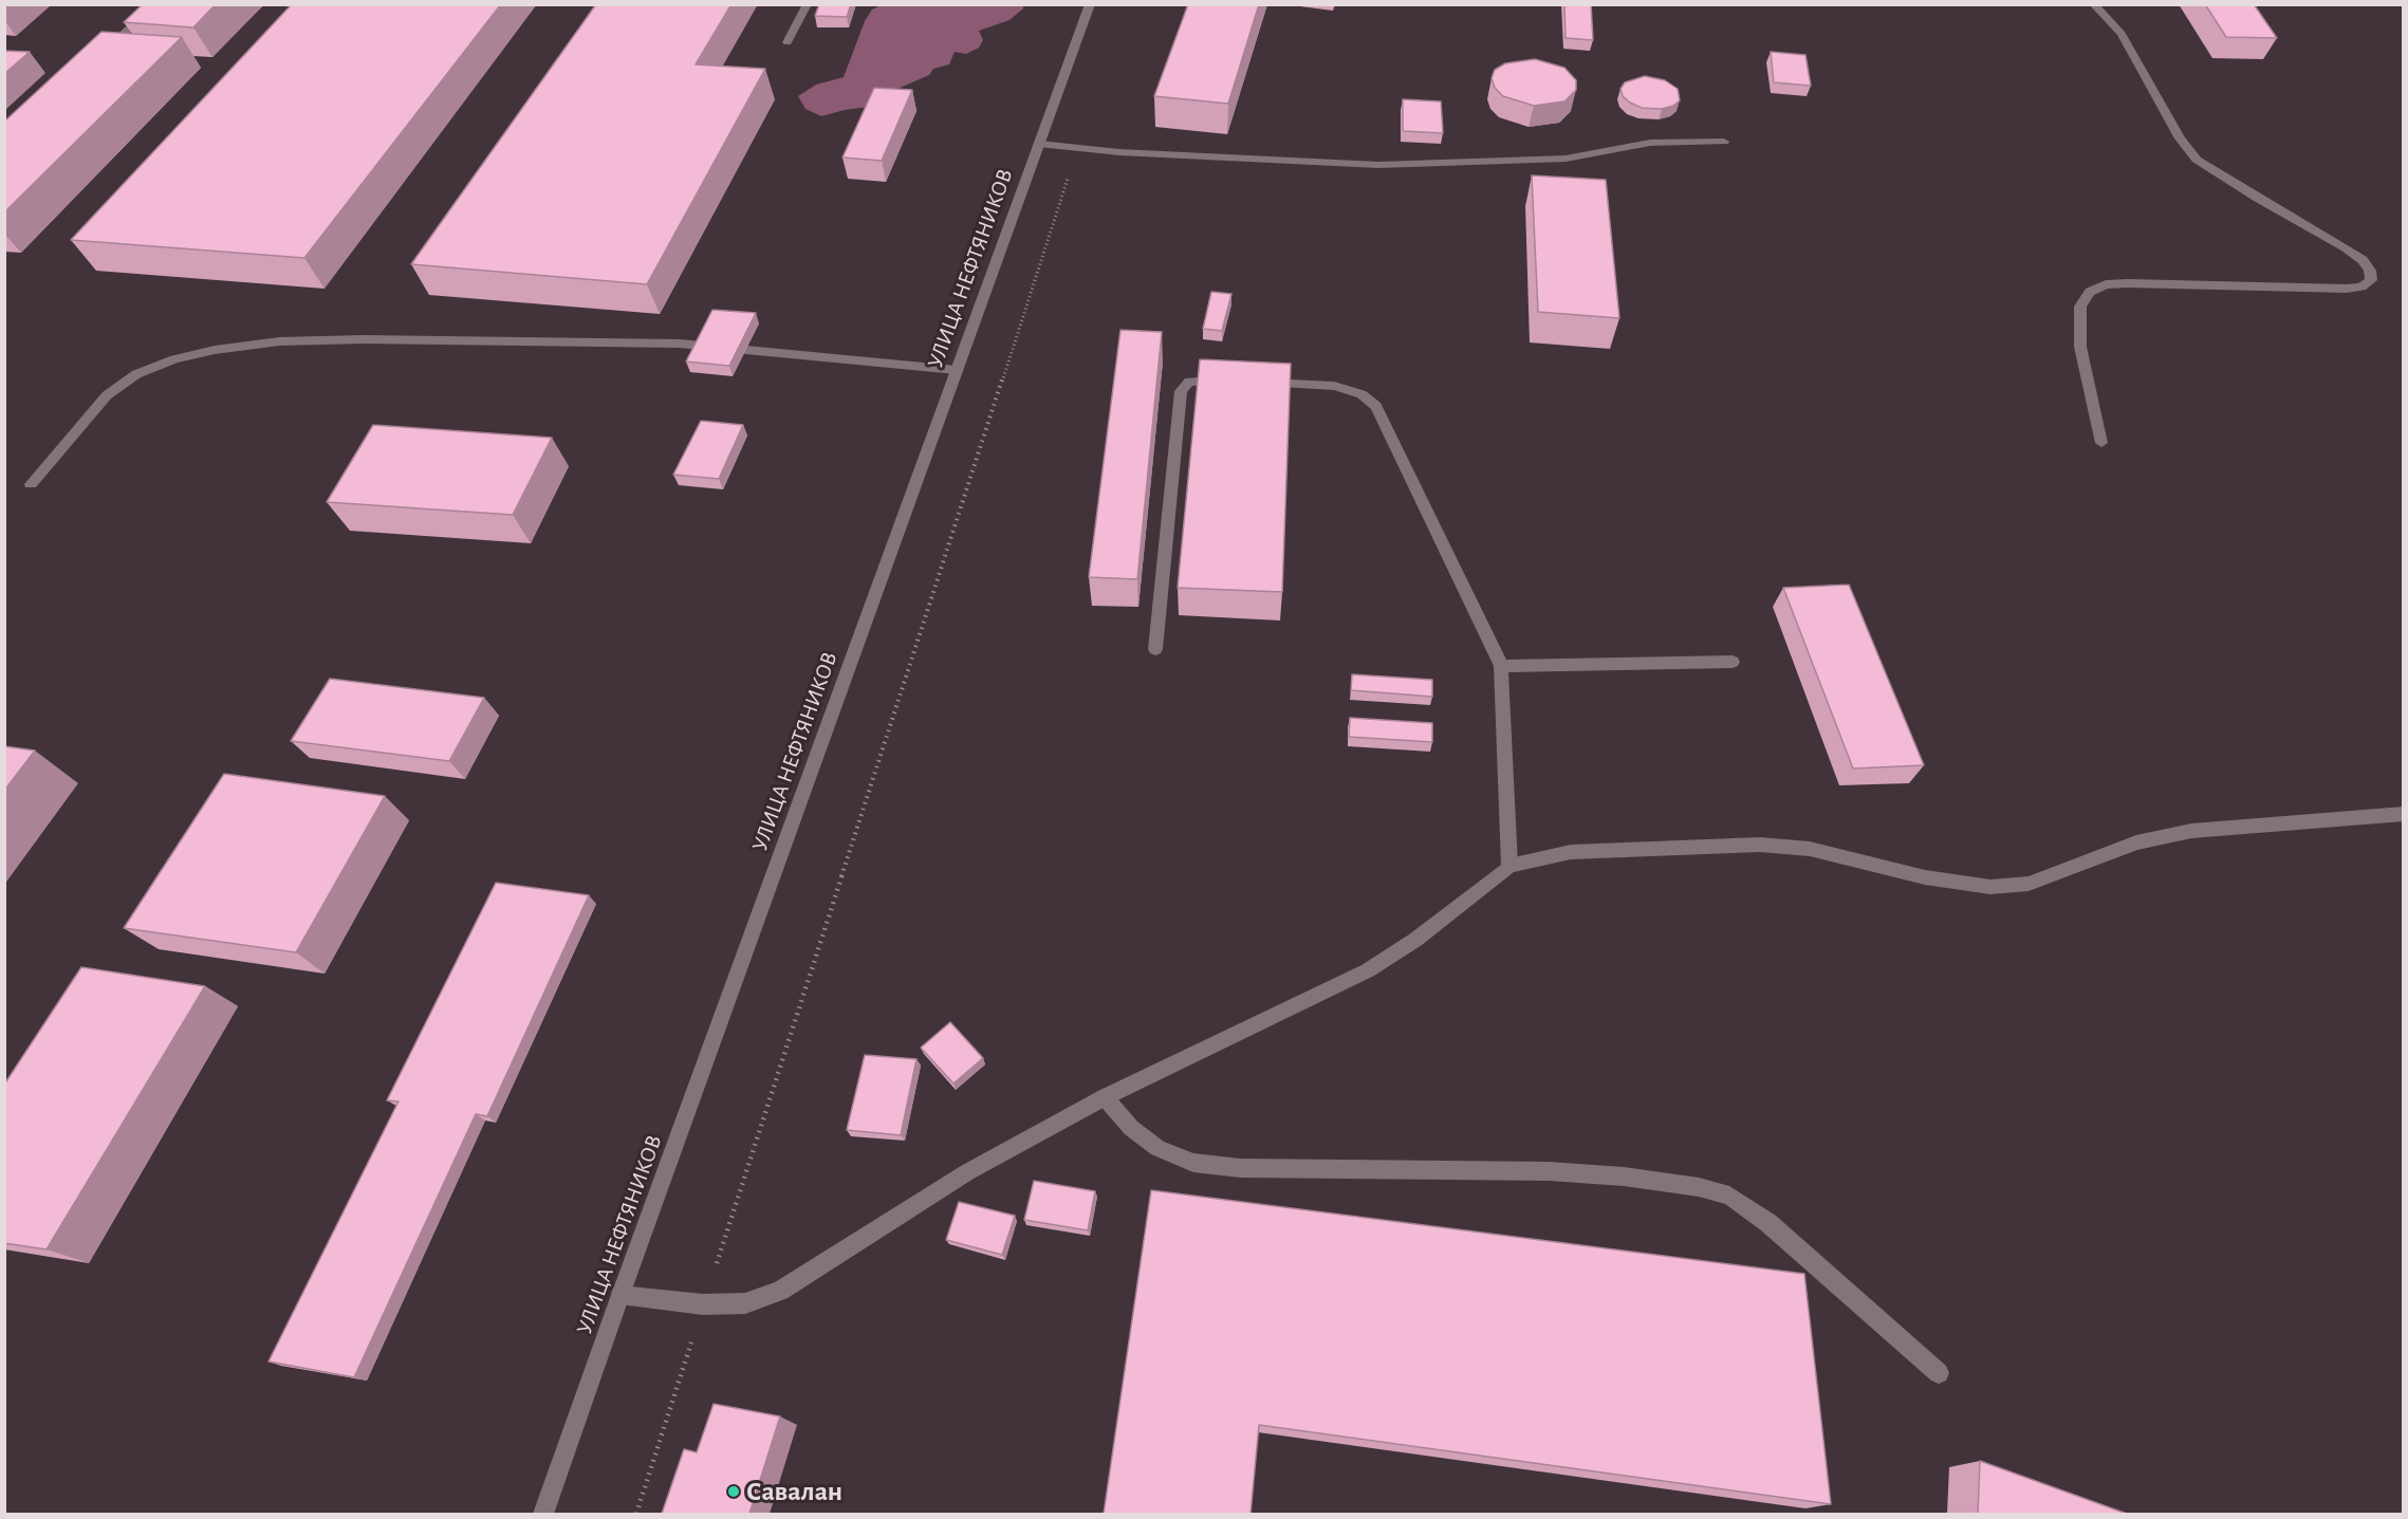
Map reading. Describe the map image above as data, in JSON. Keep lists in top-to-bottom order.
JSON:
{
  "streets": {
    "street": ["УЛИЦА НЕФТЯНИКОВ"]
  },
  "places": ["Савалан"]
}
